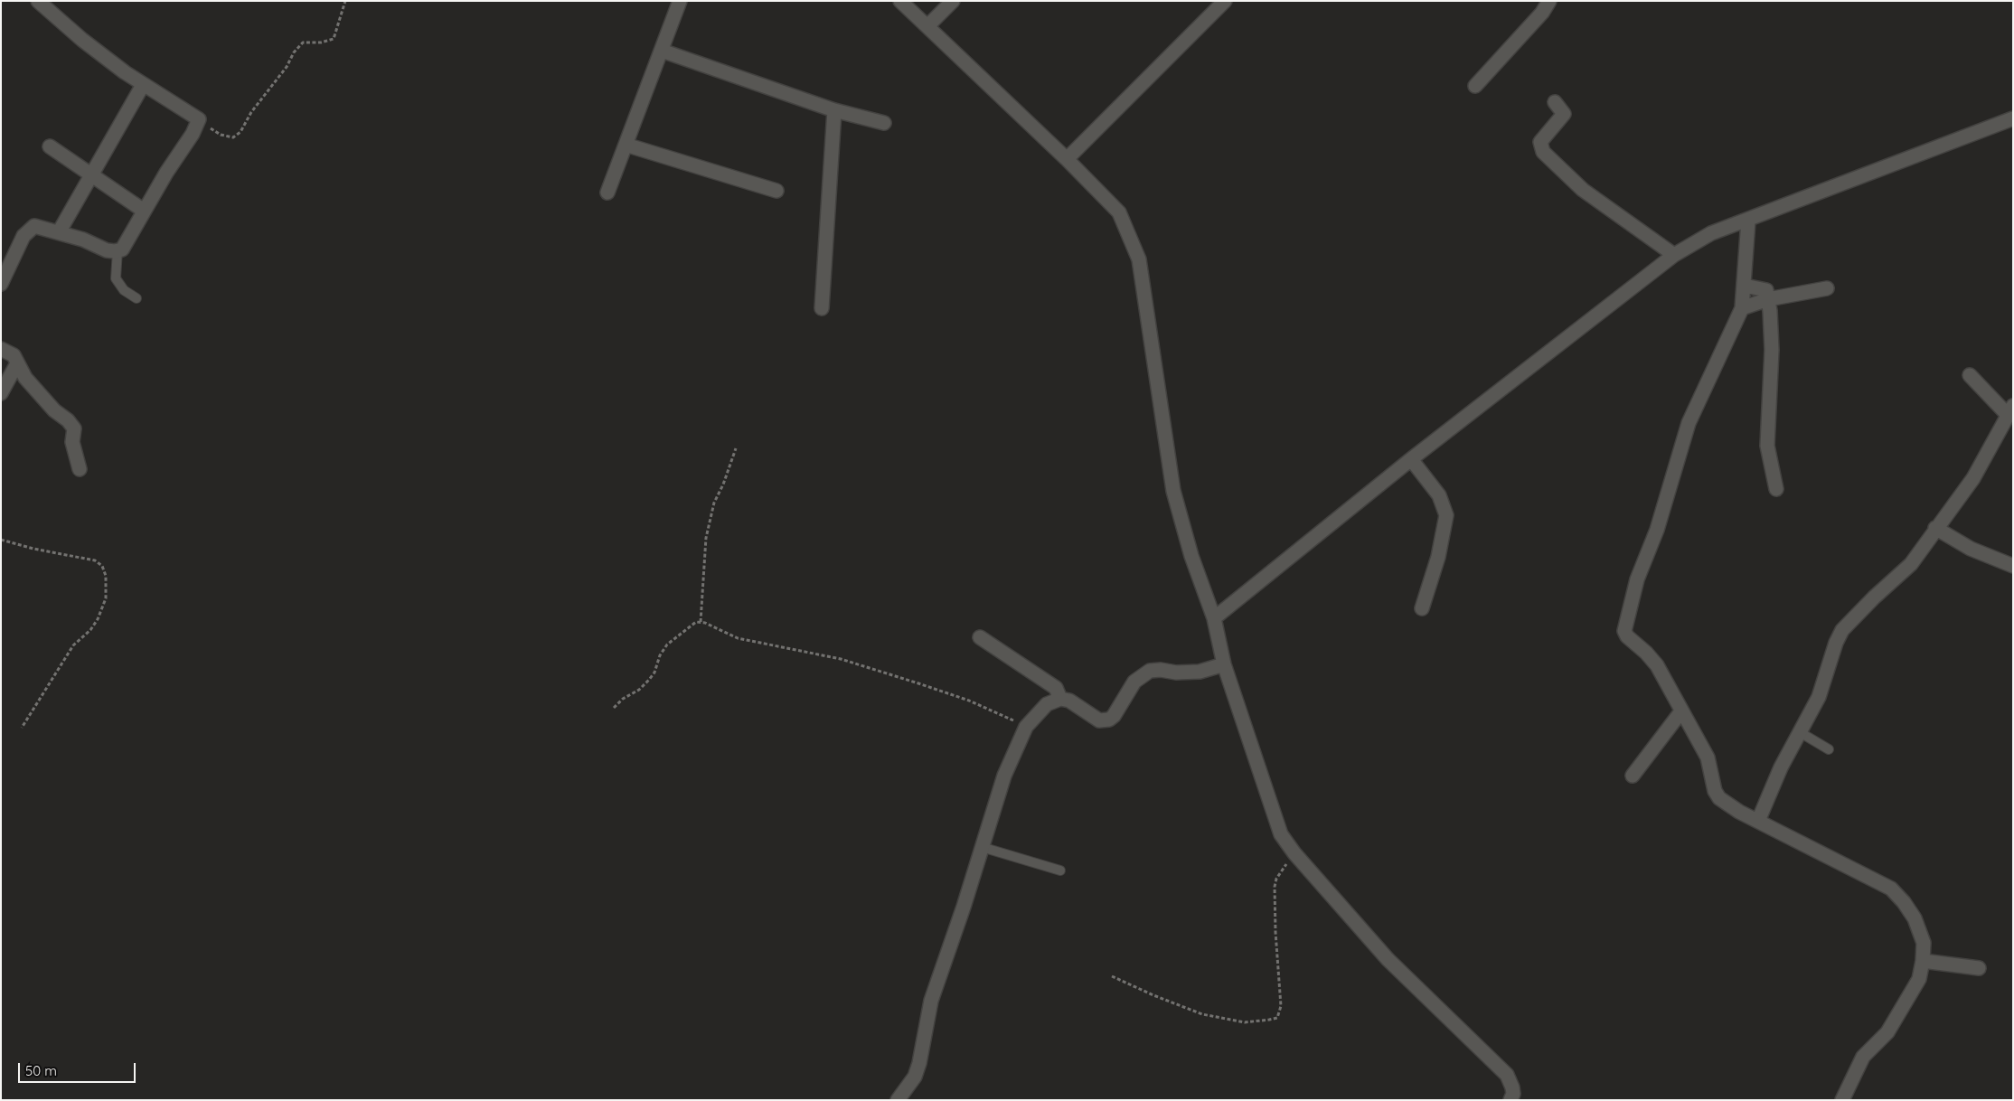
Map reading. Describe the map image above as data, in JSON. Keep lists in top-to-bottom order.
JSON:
{
  "scale_bar": "50 m"
}
